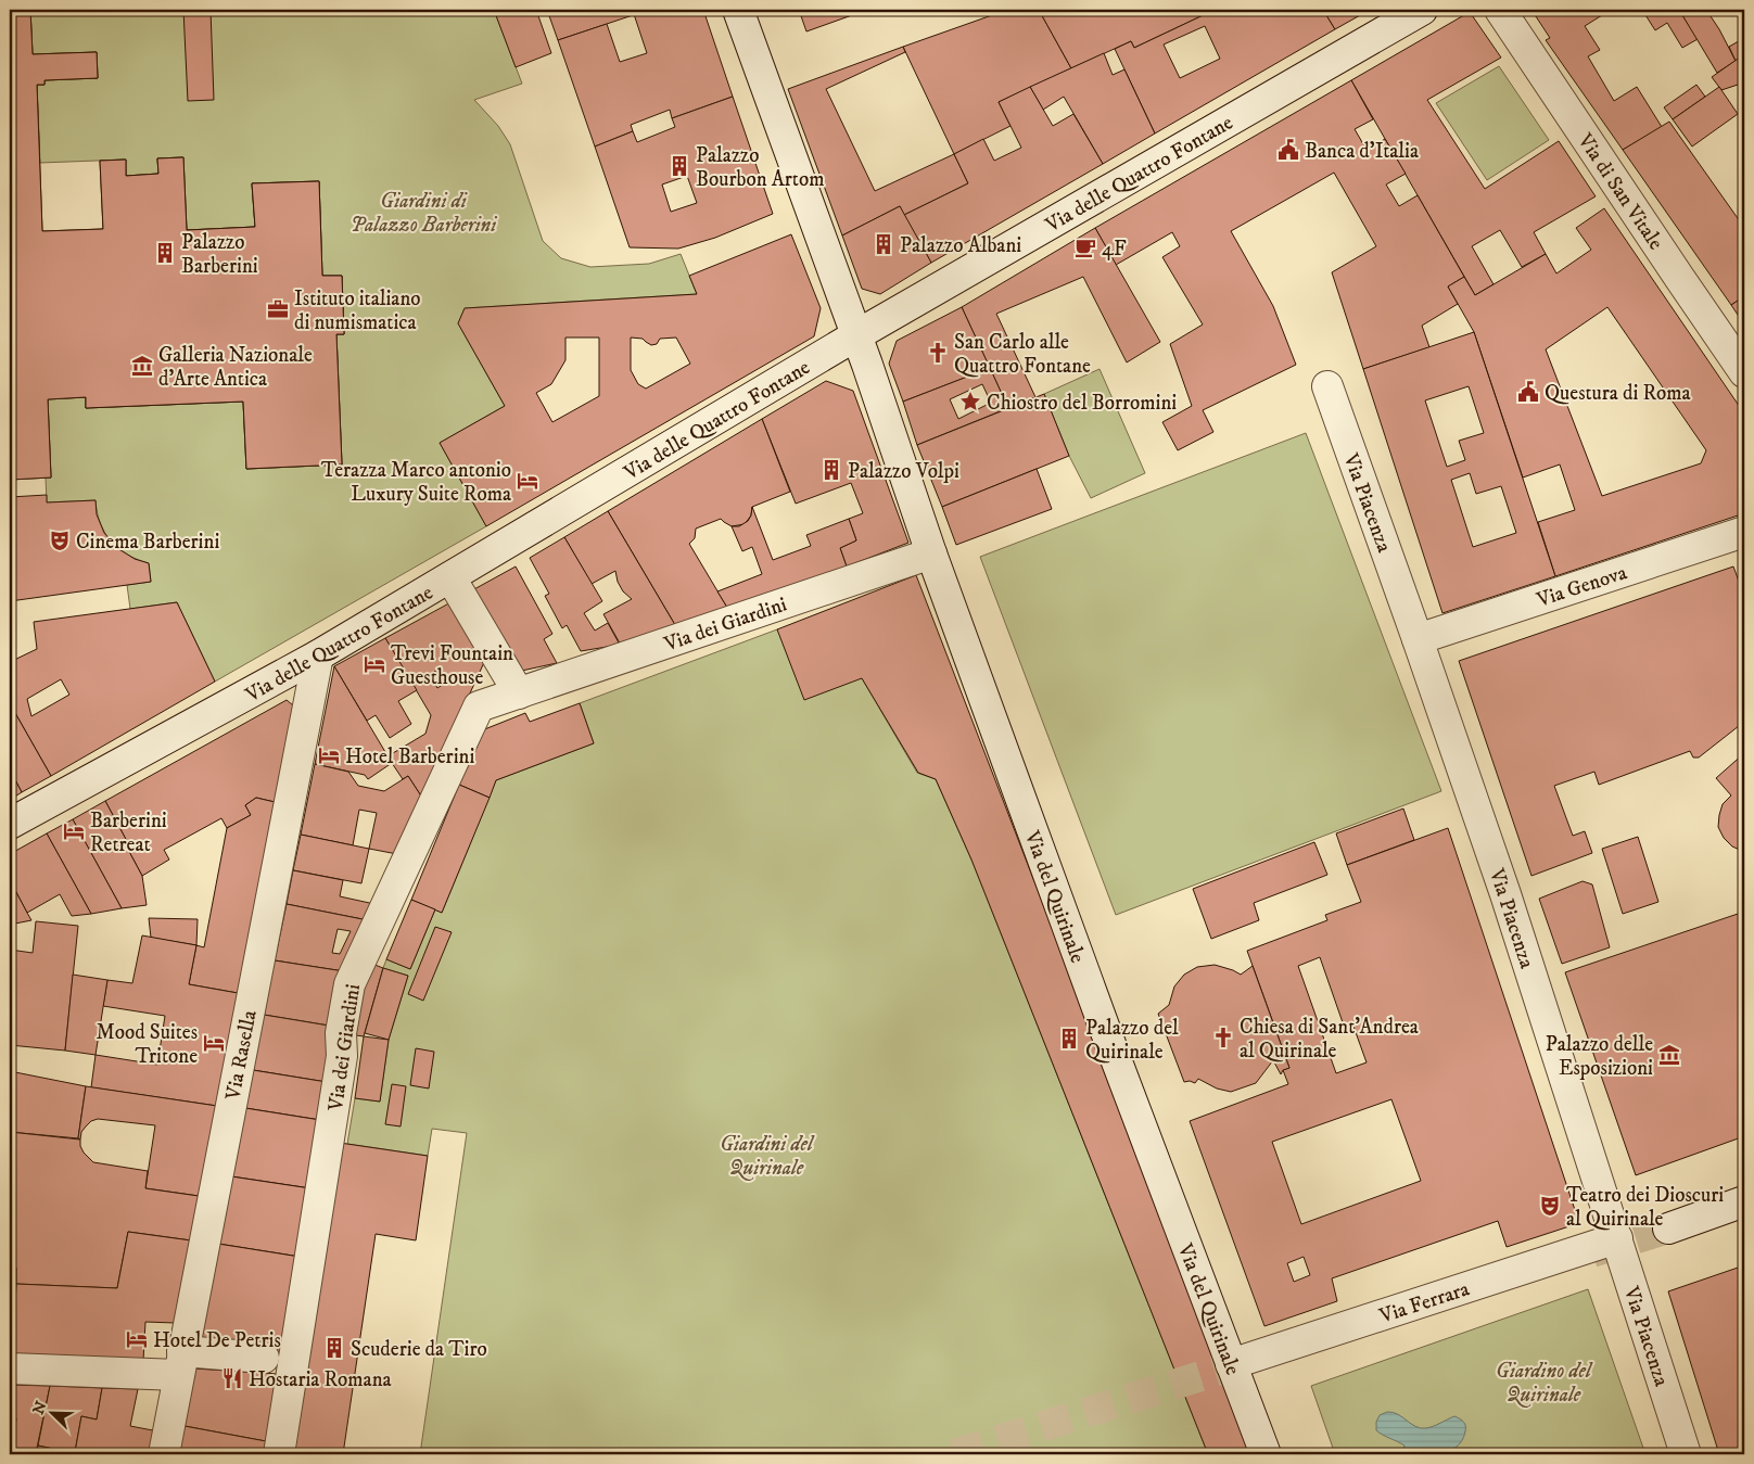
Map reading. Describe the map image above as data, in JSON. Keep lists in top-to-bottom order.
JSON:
{
  "streets": {
    "street": [
      "Via delle Quattro Fontane",
      "Via di San Vitale",
      "Via Piacenza",
      "Via Genova",
      "Via dei Giardini",
      "Via del Quirinale",
      "Via Rasella",
      "Via Ferrara"
    ]
  },
  "crossings": [
    ["Via delle Quattro Fontane", "Via del Quirinale"],
    ["Via delle Quattro Fontane", "Via Rasella"],
    ["Via Piacenza", "Via Genova"],
    ["Via Piacenza", "Via Ferrara"],
    ["Via dei Giardini", "Via del Quirinale"],
    ["Via del Quirinale", "Via Ferrara"]
  ],
  "parks": ["Giardini di Palazzo Barberini", "Giardini del Quirinale", "Giardino del Quirinale"],
  "places": {
    "public building": ["Banca d'Italia", "Questura di Roma"],
    "building": [
      "Palazzo Bourbon Artom",
      "Palazzo Albani",
      "Palazzo Barberini",
      "Palazzo Volpi",
      "Palazzo del Quirinale",
      "Scuderie da Tiro"
    ],
    "cafe": ["4F"],
    "office": ["Istituto italiano di numismatica"],
    "church": ["San Carlo alle Quattro Fontane", "Chiesa di Sant'Andrea al Quirinale"],
    "museum": ["Galleria Nazionale d'Arte Antica", "Palazzo delle Esposizioni"],
    "place": ["Chiostro del Borromini"],
    "hotel": [
      "Terazza Marco antonio Luxury Suite Roma",
      "Trevi Fountain Guesthouse",
      "Hotel Barberini",
      "Barberini Retreat",
      "Mood Suites Tritone",
      "Hotel De Petris"
    ],
    "theatre": ["Cinema Barberini", "Teatro dei Dioscuri al Quirinale"],
    "restaurant": ["Hostaria Romana"]
  },
  "north": "top left"
}
